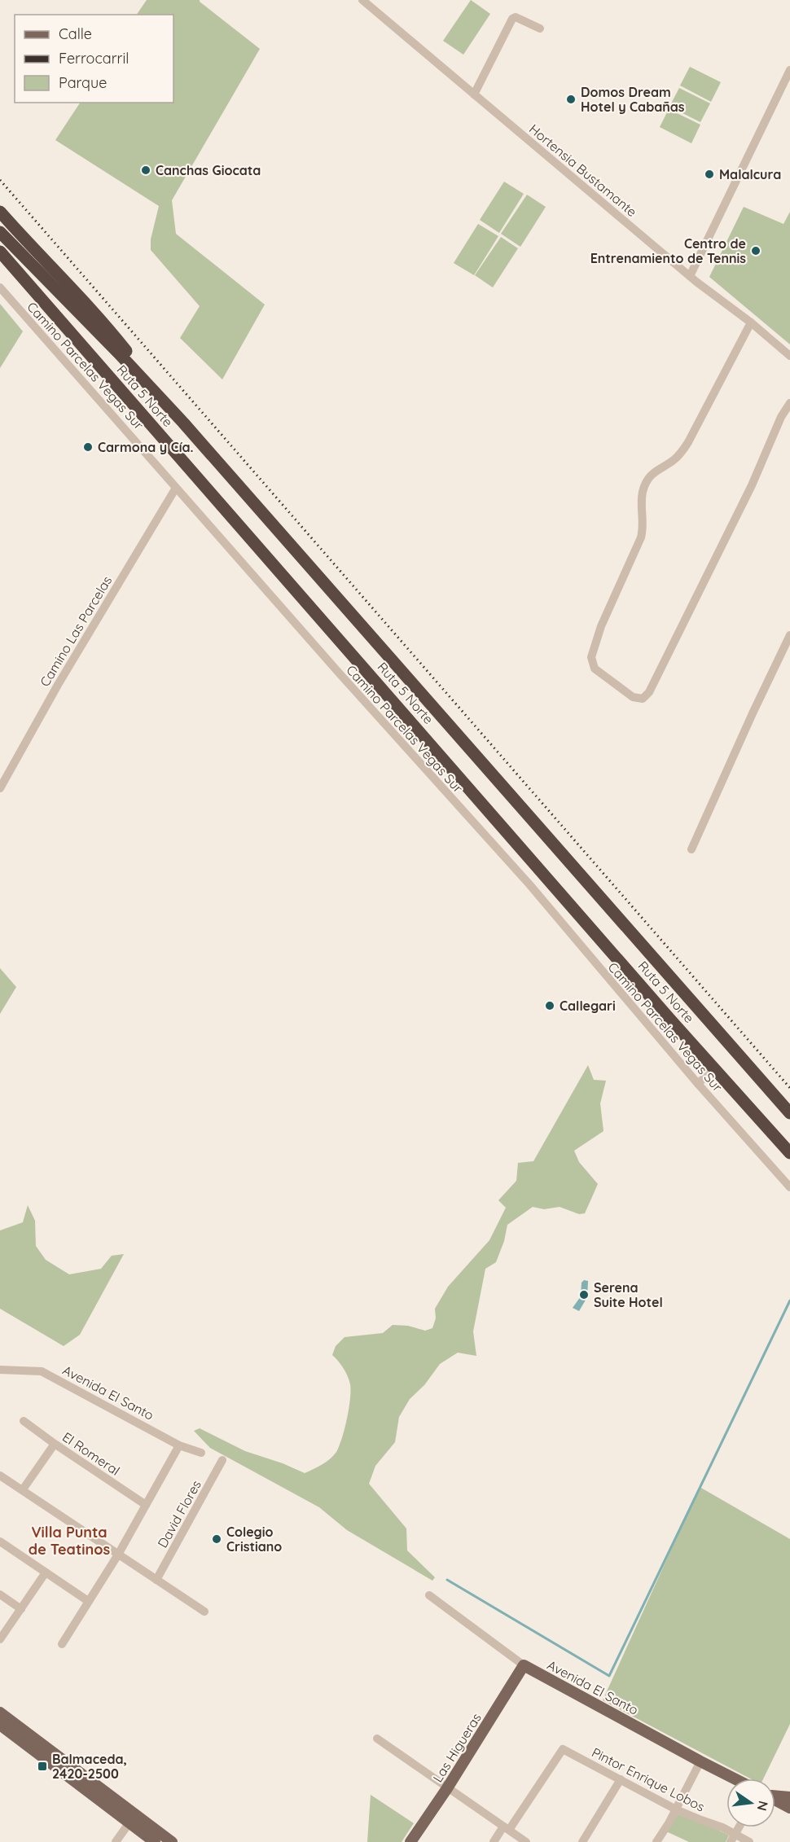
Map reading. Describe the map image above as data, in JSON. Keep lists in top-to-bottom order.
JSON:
{
  "streets": {
    "highway": ["Ruta 5 Norte"],
    "main road": ["Avenida El Santo", "Las Higueras"],
    "street": [
      "Hortensia Bustamante",
      "Camino Parcelas Vegas Sur",
      "Camino Las Parcelas",
      "El Romeral",
      "David Flores",
      "Pintor Enrique Lobos"
    ]
  },
  "crossings": [
    ["Camino Parcelas Vegas Sur", "Camino Las Parcelas"],
    ["Avenida El Santo", "Las Higueras"]
  ],
  "districts": ["Villa Punta de Teatinos"],
  "places": {
    "other": [
      "Domos Dream Hotel y Cabañas",
      "Canchas Giocata",
      "Malalcura",
      "Centro de Entrenamiento de Tennis",
      "Carmona y Cía.",
      "Callegari",
      "Serena Suite Hotel",
      "Colegio Cristiano"
    ],
    "transit": ["Balmaceda, 2420-2500"]
  },
  "legend": ["Calle", "Ferrocarril", "Parque"],
  "north": "right"
}
